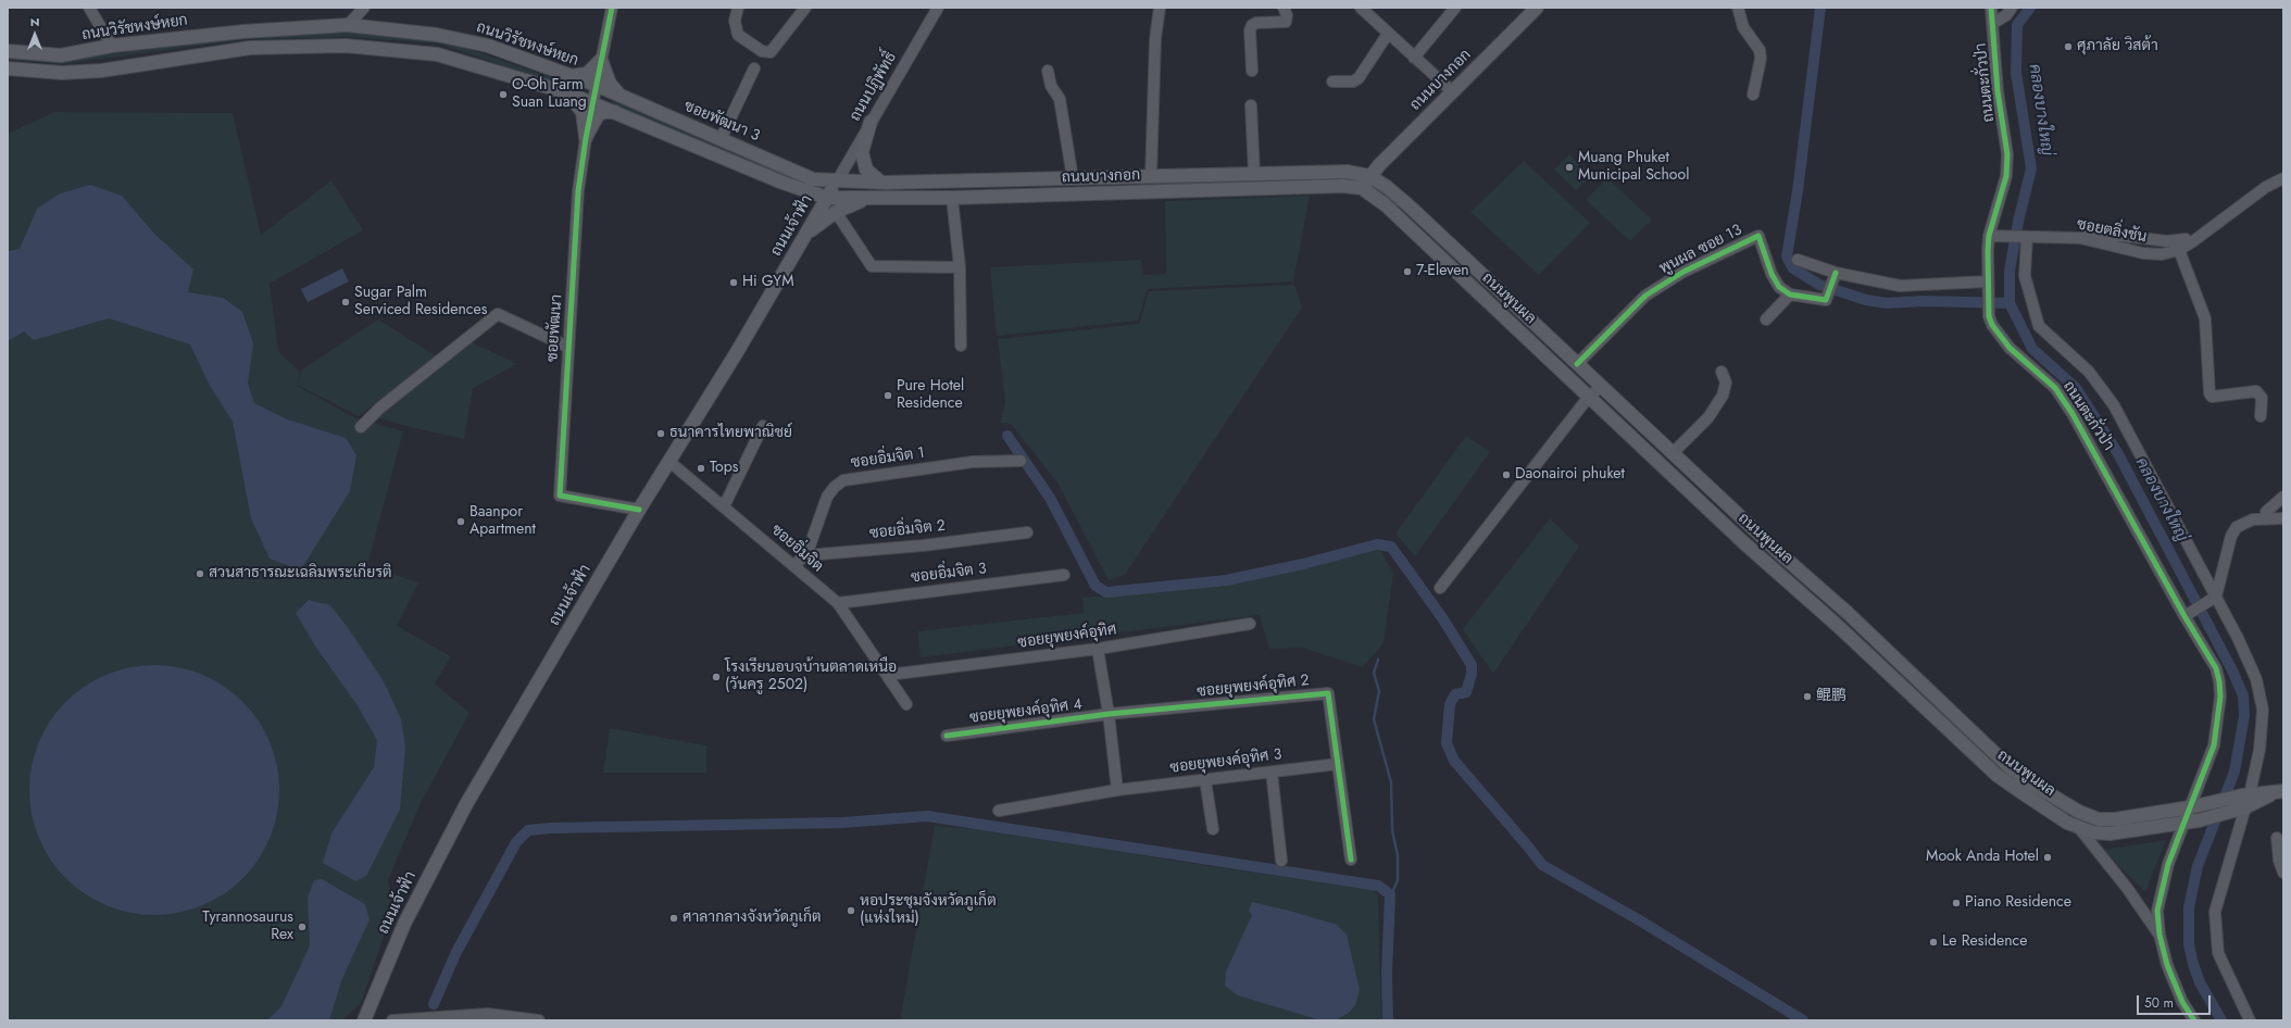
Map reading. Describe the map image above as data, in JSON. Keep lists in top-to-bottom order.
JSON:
{
  "streets": {
    "main road": [
      "ถนนวิรัชหงษ์หยก",
      "ถนนบางกอก",
      "ซอยพัฒนา 3",
      "ถนนเจ้าฟ้า",
      "ถนนพูนผล"
    ],
    "street": [
      "ถนนตะกั่วป่า",
      "ถนนปฏิพัทธิ์",
      "ซอยตลิ่งชัน",
      "พูนผล ซอย 13",
      "ซอยพัฒนา",
      "ซอยอิ่มจิต 1",
      "ซอยอิ่มจิต 2",
      "ซอยอิ่มจิต",
      "ซอยอิ่มจิต 3",
      "ซอยยุพยงค์อุทิศ",
      "ซอยยุพยงค์อุทิศ 2",
      "ซอยยุพยงค์อุทิศ 4",
      "ซอยยุพยงค์อุทิศ 3"
    ]
  },
  "crossings": [
    ["ถนนวิรัชหงษ์หยก", "ซอยพัฒนา 3"],
    ["ถนนวิรัชหงษ์หยก", "ซอยพัฒนา"],
    ["ถนนบางกอก", "ถนนปฏิพัทธิ์"],
    ["ถนนบางกอก", "ซอยพัฒนา 3"],
    ["ถนนบางกอก", "ถนนเจ้าฟ้า"],
    ["ถนนบางกอก", "ถนนพูนผล"],
    ["ถนนตะกั่วป่า", "ซอยตลิ่งชัน"],
    ["ถนนตะกั่วป่า", "ถนนพูนผล"],
    ["ถนนปฏิพัทธิ์", "ซอยพัฒนา 3"],
    ["ถนนปฏิพัทธิ์", "ถนนเจ้าฟ้า"],
    ["ซอยพัฒนา 3", "ถนนเจ้าฟ้า"],
    ["ซอยพัฒนา 3", "ซอยพัฒนา"],
    ["ถนนเจ้าฟ้า", "ซอยพัฒนา"],
    ["ถนนเจ้าฟ้า", "ซอยอิ่มจิต"],
    ["พูนผล ซอย 13", "ถนนพูนผล"],
    ["ซอยอิ่มจิต 1", "ซอยอิ่มจิต 2"],
    ["ซอยอิ่มจิต", "ซอยอิ่มจิต 3"],
    ["ซอยอิ่มจิต", "ซอยยุพยงค์อุทิศ"],
    ["ซอยยุพยงค์อุทิศ 2", "ซอยยุพยงค์อุทิศ 4"],
    ["ซอยยุพยงค์อุทิศ 2", "ซอยยุพยงค์อุทิศ 3"]
  ],
  "water": ["คลองบางใหญ่"],
  "places": [
    "ศุภาลัย วิสต้า",
    "O-Oh Farm Suan Luang",
    "Muang Phuket Municipal School",
    "7-Eleven",
    "Hi GYM",
    "Sugar Palm Serviced Residences",
    "Pure Hotel Residence",
    "ธนาคารไทยพาณิชย์",
    "Tops",
    "Daonairoi phuket",
    "Baanpor Apartment",
    "สวนสาธารณะเฉลิมพระเกียรติ",
    "โรงเรียนอบจบ้านตลาดเหนือ (วันครู 2502)",
    "鲲鹏",
    "Mook Anda Hotel",
    "Piano Residence",
    "หอประชุมจังหวัดภูเก็ต (แห่งใหม่)",
    "ศาลากลางจังหวัดภูเก็ต",
    "Tyrannosaurus Rex",
    "Le Residence"
  ],
  "scale_bar": "50 m",
  "north": "top"
}
